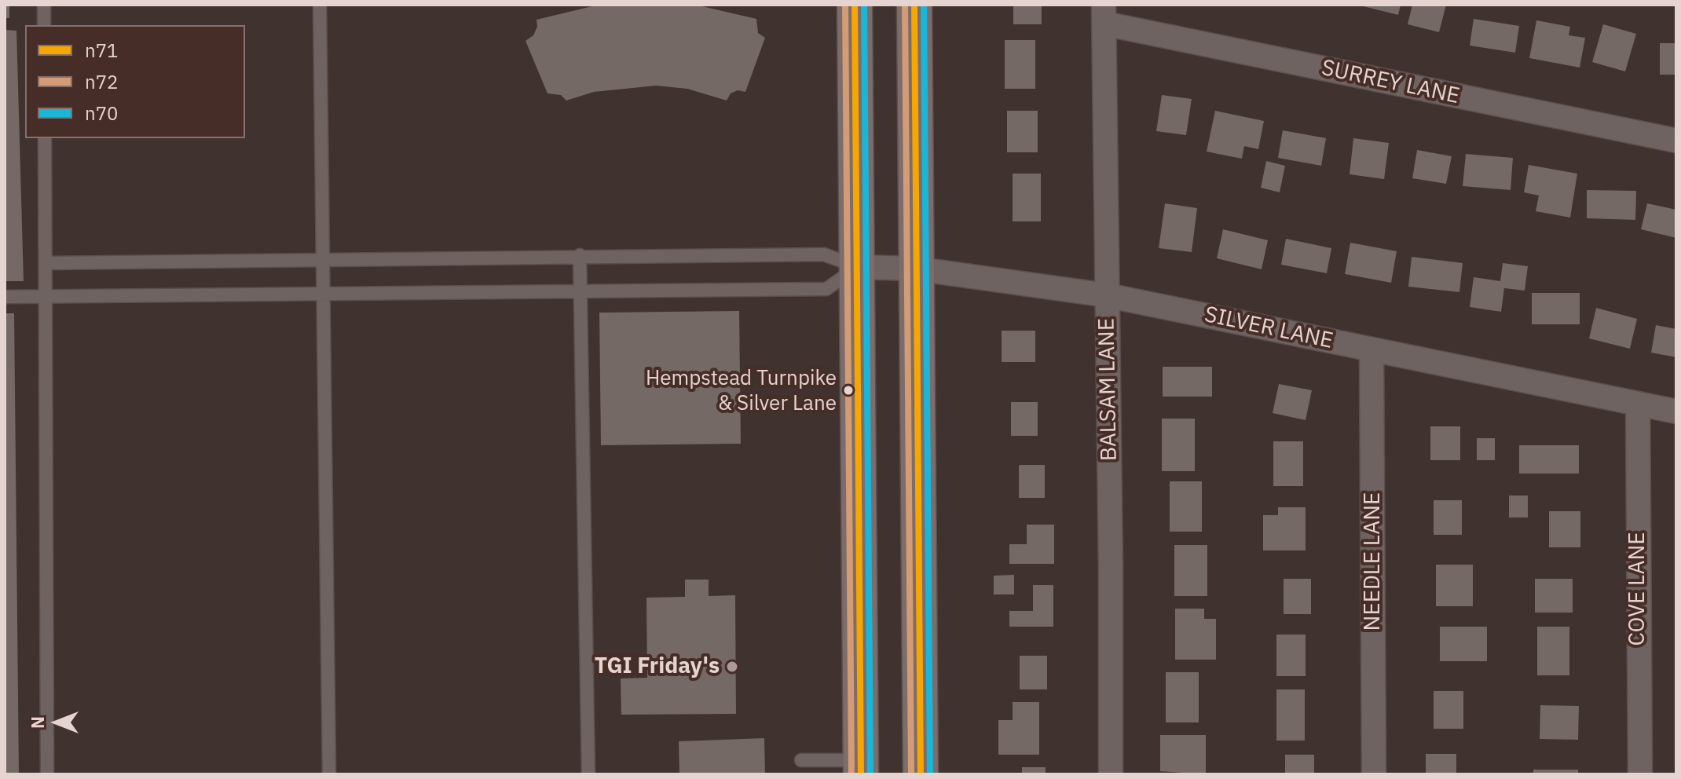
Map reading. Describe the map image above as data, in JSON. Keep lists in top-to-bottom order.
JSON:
{
  "streets": {
    "street": [
      "SURREY LANE",
      "SILVER LANE",
      "BALSAM LANE",
      "NEEDLE LANE",
      "COVE LANE"
    ]
  },
  "crossings": [
    ["SURREY LANE", "BALSAM LANE"],
    ["SILVER LANE", "BALSAM LANE"],
    ["SILVER LANE", "NEEDLE LANE"],
    ["SILVER LANE", "COVE LANE"]
  ],
  "places": ["Hempstead Turnpike & Silver Lane", "TGI Friday's"],
  "lines": ["transit line n71", "transit line n72", "transit line n70"],
  "legend": ["n71", "n72", "n70"],
  "north": "left"
}
